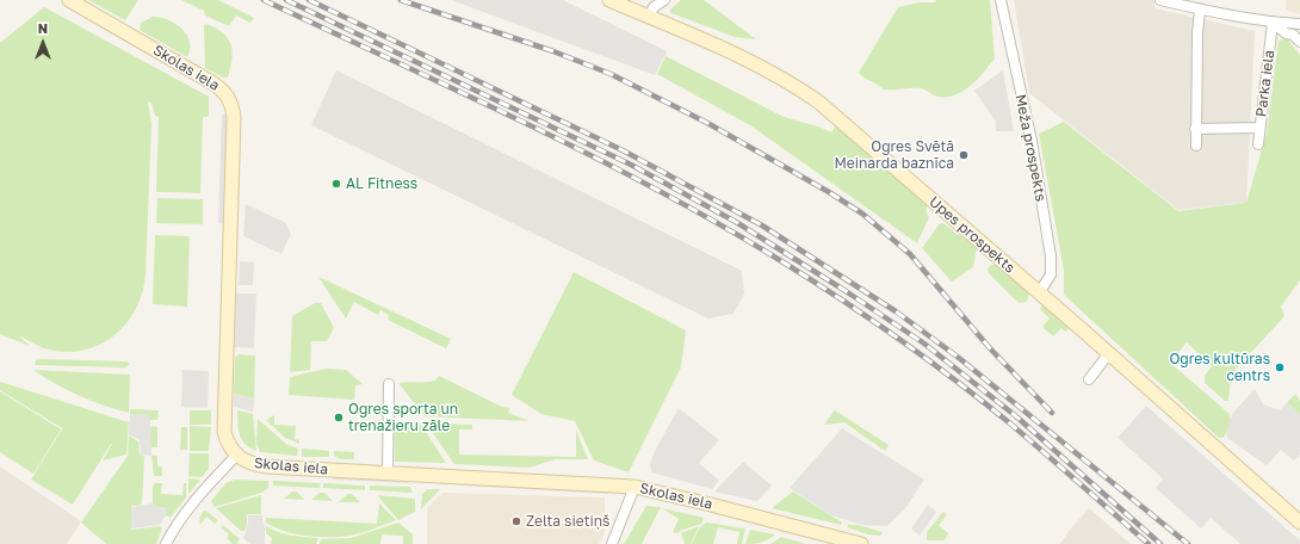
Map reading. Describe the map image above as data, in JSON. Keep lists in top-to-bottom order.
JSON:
{
  "streets": {
    "main road": ["Skolas iela", "Upes prospekts"],
    "street": ["Parka iela", "Meža prospekts"]
  },
  "crossings": [
    ["Meža prospekts", "Upes prospekts"]
  ],
  "places": [
    "Ogres Svētā Meinarda baznīca",
    "AL Fitness",
    "Ogres kultūras centrs",
    "Ogres sporta un trenažieru zāle",
    "Zelta sietiņš"
  ],
  "north": "top"
}
